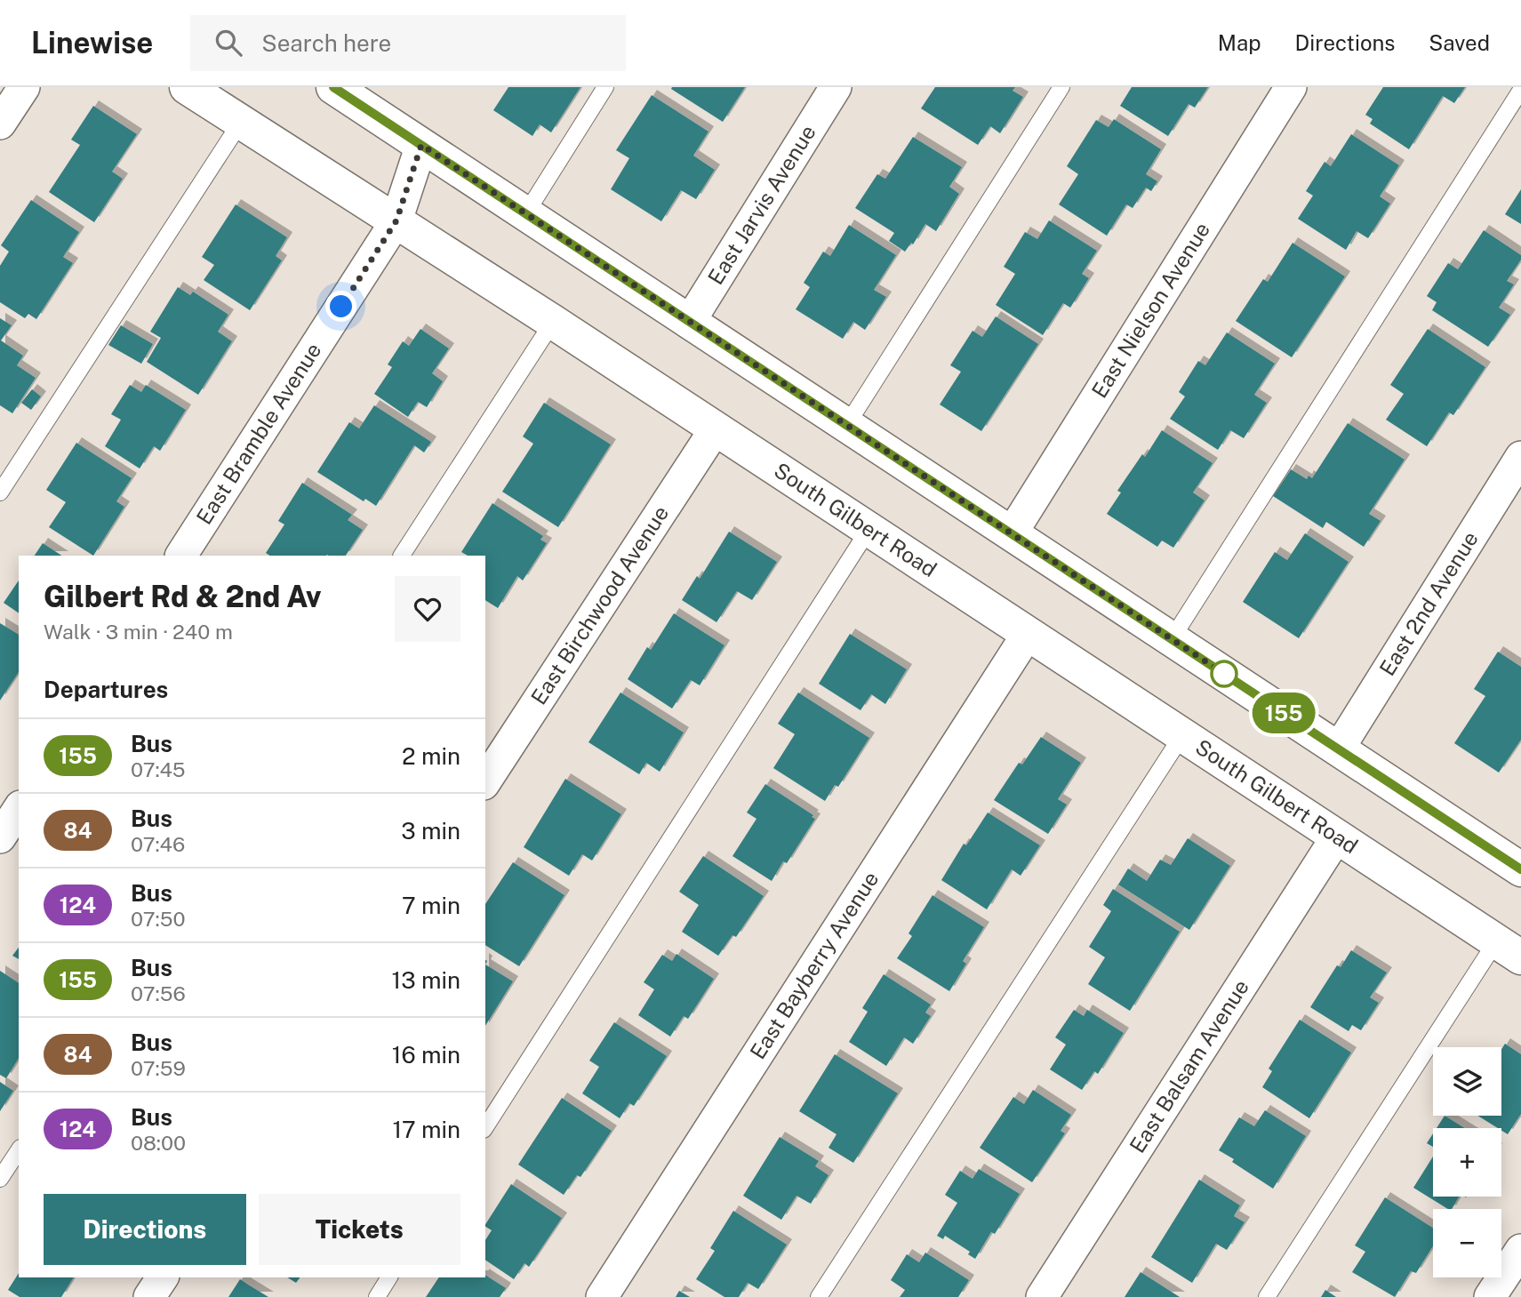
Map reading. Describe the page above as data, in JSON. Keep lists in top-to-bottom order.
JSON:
{
  "streets": {
    "main road": ["South Gilbert Road"],
    "street": [
      "East Jarvis Avenue",
      "East Nielson Avenue",
      "East Bramble Avenue",
      "East 2nd Avenue",
      "East Birchwood Avenue",
      "East Bayberry Avenue",
      "East Balsam Avenue"
    ]
  },
  "crossings": [
    ["East Bramble Avenue", "South Gilbert Road"],
    ["South Gilbert Road", "East Birchwood Avenue"],
    ["South Gilbert Road", "East Bayberry Avenue"],
    ["South Gilbert Road", "East Balsam Avenue"]
  ],
  "lines": ["bus line 155"],
  "page": {
    "header": "Linewise",
    "search": "Search here",
    "nav": ["Map", "Directions", "Saved"],
    "on_map": "155",
    "heading": [
      ["Gilbert Rd & 2nd Av", "Walk · 3 min · 240 m"],
      "Departures"
    ],
    "list": [
      {
        "mark": "155",
        "name": "Bus",
        "note": "07:45",
        "value": "2 min"
      },
      {
        "mark": "84",
        "name": "Bus",
        "note": "07:46",
        "value": "3 min"
      },
      {
        "mark": "124",
        "name": "Bus",
        "note": "07:50",
        "value": "7 min"
      },
      {
        "mark": "155",
        "name": "Bus",
        "note": "07:56",
        "value": "13 min"
      },
      {
        "mark": "84",
        "name": "Bus",
        "note": "07:59",
        "value": "16 min"
      },
      {
        "mark": "124",
        "name": "Bus",
        "note": "08:00",
        "value": "17 min"
      }
    ],
    "map_buttons": ["+", "−"],
    "buttons": ["Directions", "Tickets"]
  }
}
